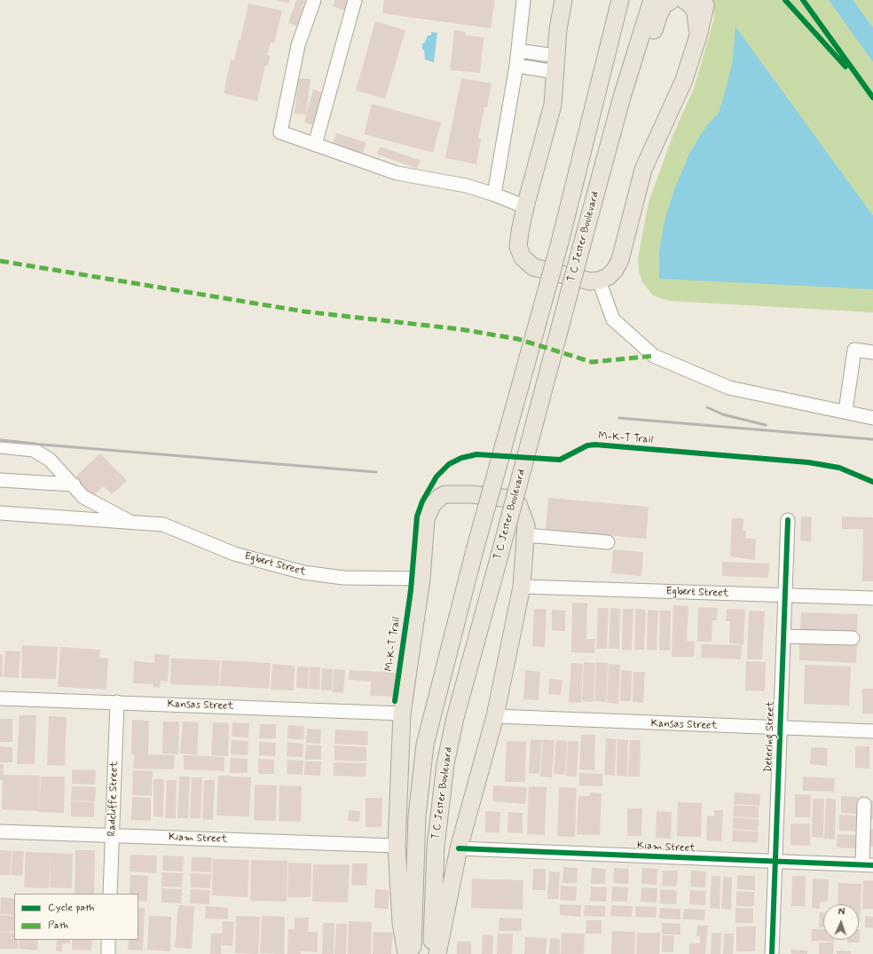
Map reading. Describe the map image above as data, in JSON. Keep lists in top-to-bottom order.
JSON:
{
  "streets": {
    "main road": ["T C Jester Boulevard"],
    "street": [
      "Egbert Street",
      "Kansas Street",
      "Detering Street",
      "Radcliffe Street",
      "Kiam Street"
    ],
    "cycle path": ["M-K-T Trail"]
  },
  "crossings": [
    ["Egbert Street", "Detering Street"],
    ["Kansas Street", "Detering Street"],
    ["Kansas Street", "Radcliffe Street"],
    ["Detering Street", "Kiam Street"],
    ["Radcliffe Street", "Kiam Street"]
  ],
  "legend": ["Cycle path", "Path"],
  "north": "top"
}
